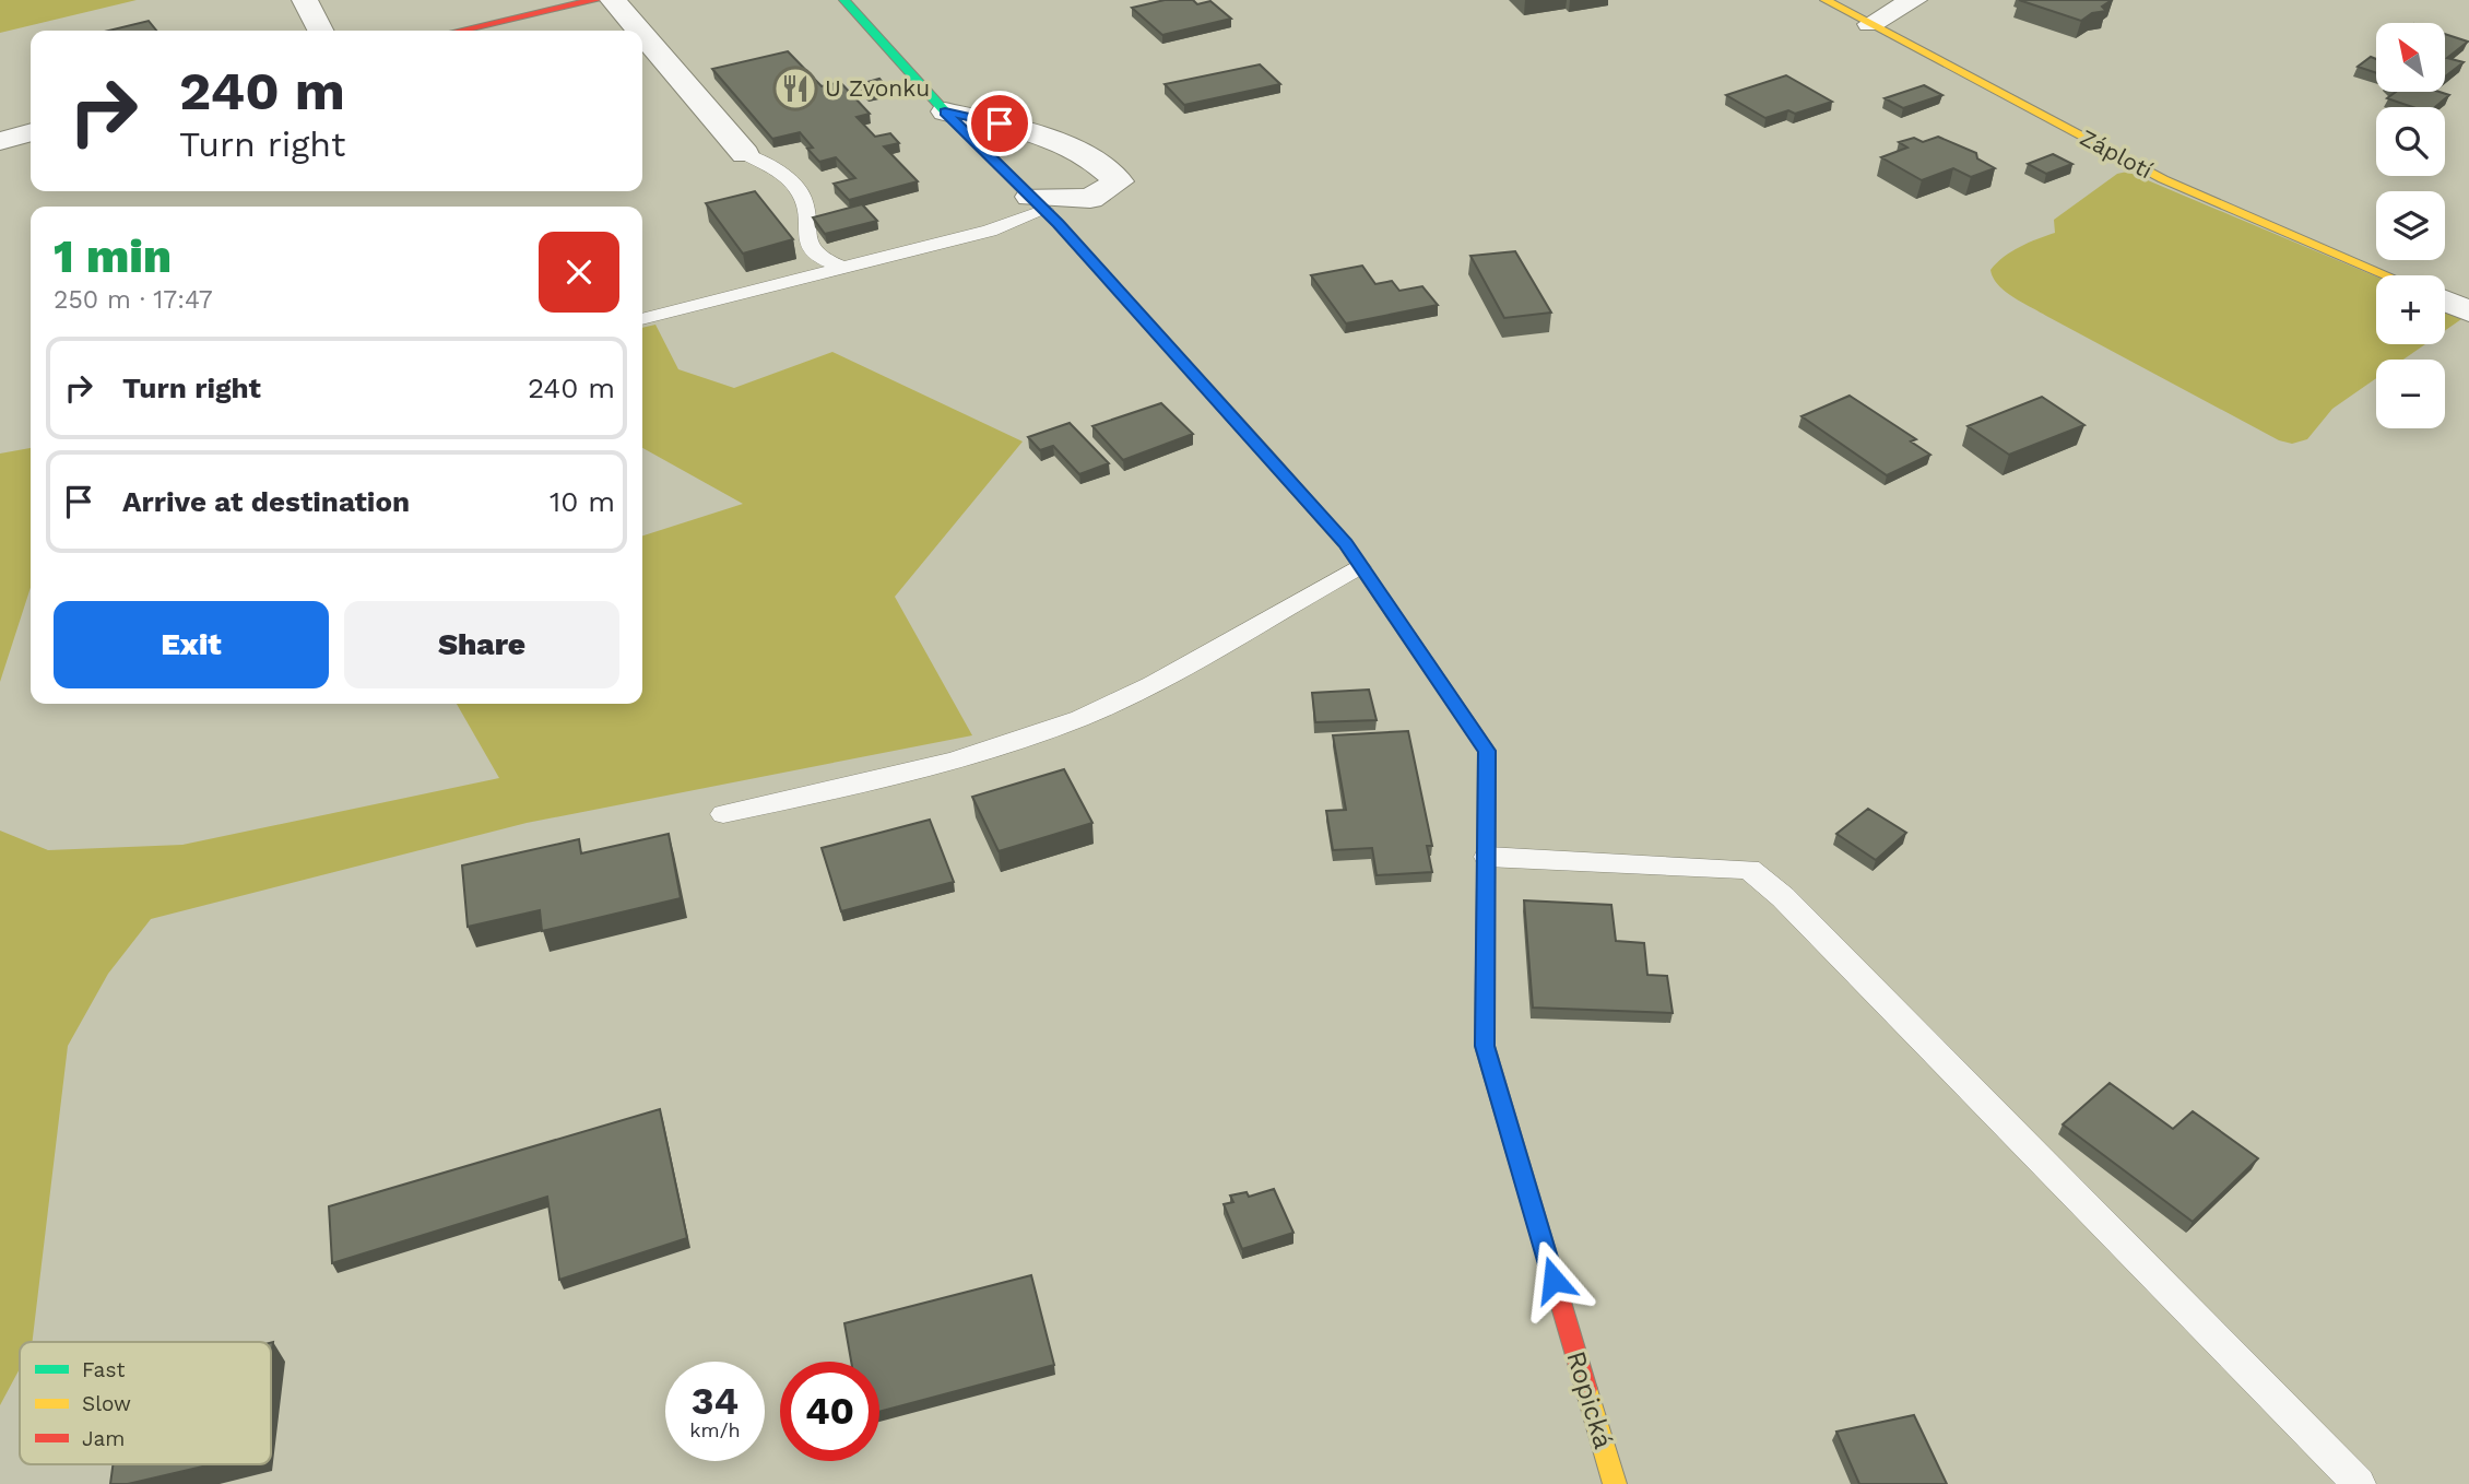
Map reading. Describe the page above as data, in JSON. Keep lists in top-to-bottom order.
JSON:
{
  "streets": {
    "street": ["Záplotí", "Ropická"]
  },
  "places": {
    "restaurant": ["U Zvonku"]
  },
  "legend": ["Fast", "Slow", "Jam"],
  "north": "top left",
  "page": {
    "map_buttons": ["+", "−"],
    "turn": ["240 m", "Turn right"],
    "heading": ["1 min", "250 m · 17:47"],
    "list": [
      {
        "name": "Turn right",
        "value": "240 m"
      },
      {
        "name": "Arrive at destination",
        "value": "10 m"
      }
    ],
    "buttons": ["Exit", "Share"],
    "speed": "34 km/h",
    "limit": "40"
  }
}
